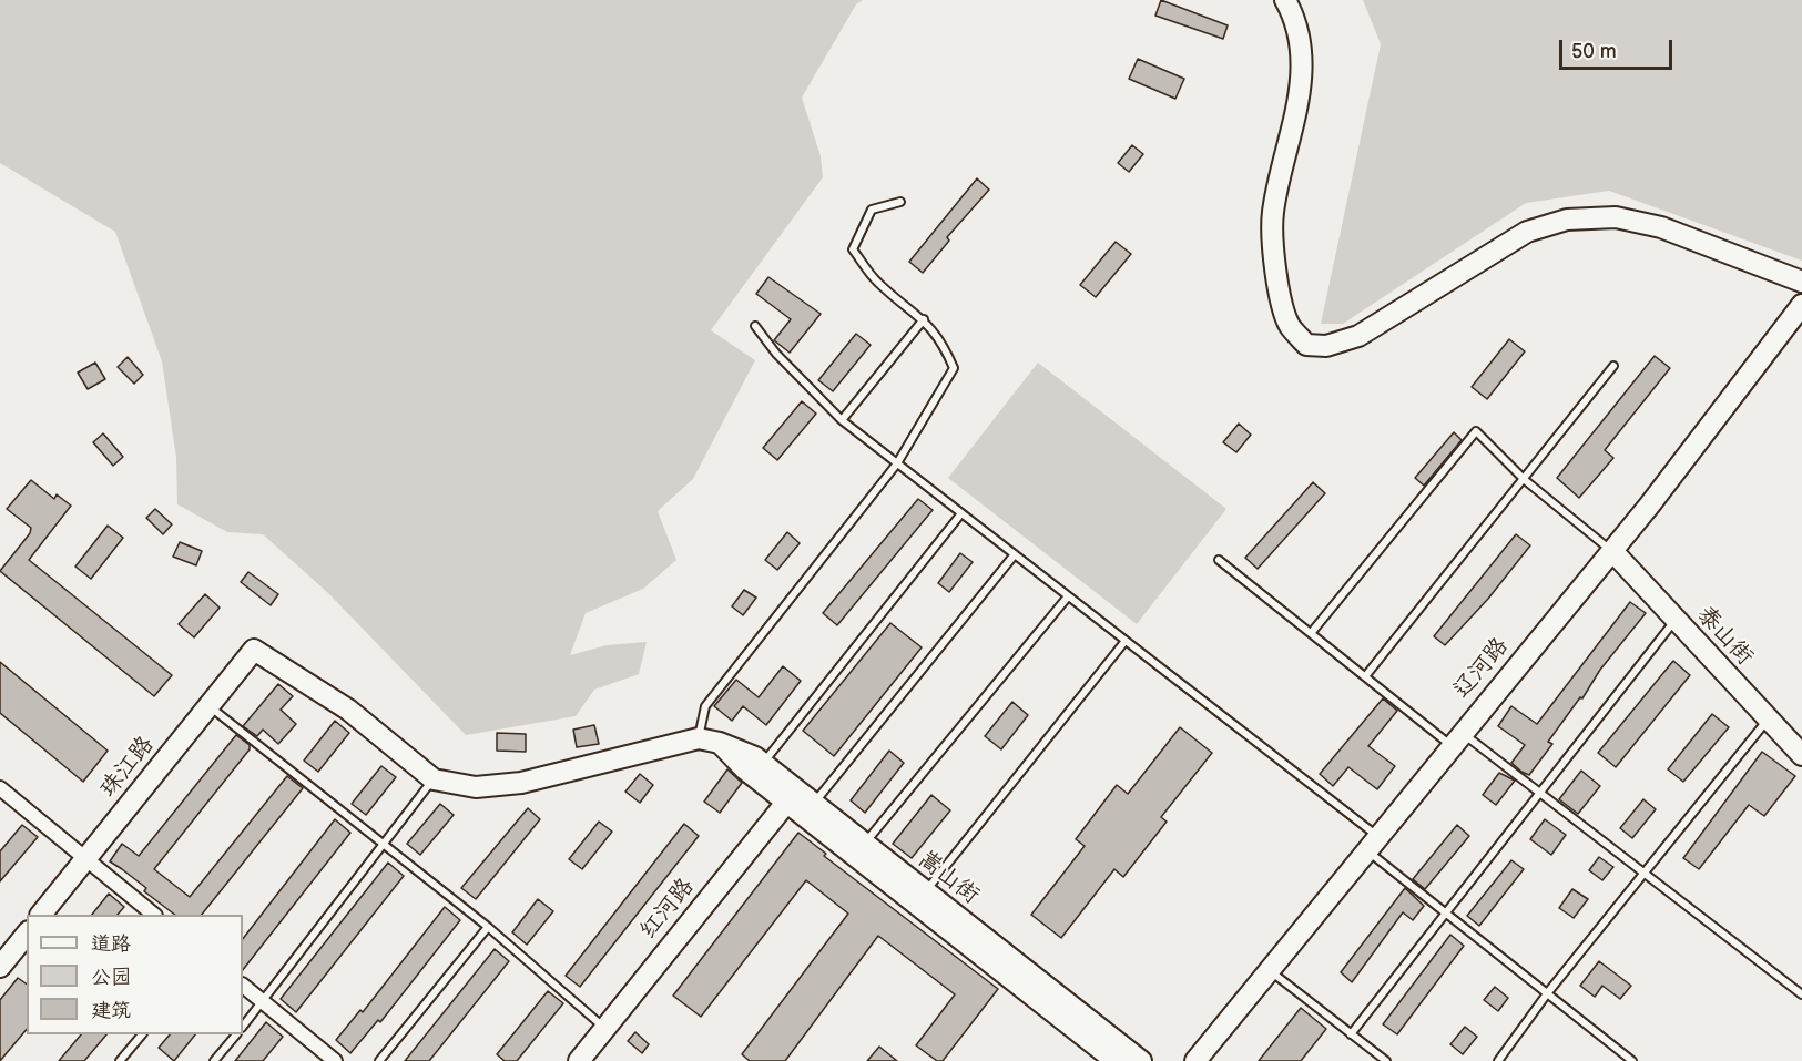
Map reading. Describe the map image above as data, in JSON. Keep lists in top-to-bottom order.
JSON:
{
  "streets": {
    "street": [
      "泰山街",
      "辽河路",
      "珠江路",
      "嵩山街",
      "红河路"
    ]
  },
  "crossings": [
    ["泰山街", "辽河路"],
    ["嵩山街", "红河路"]
  ],
  "legend": ["道路", "公园", "建筑"],
  "scale_bar": "50 m"
}
